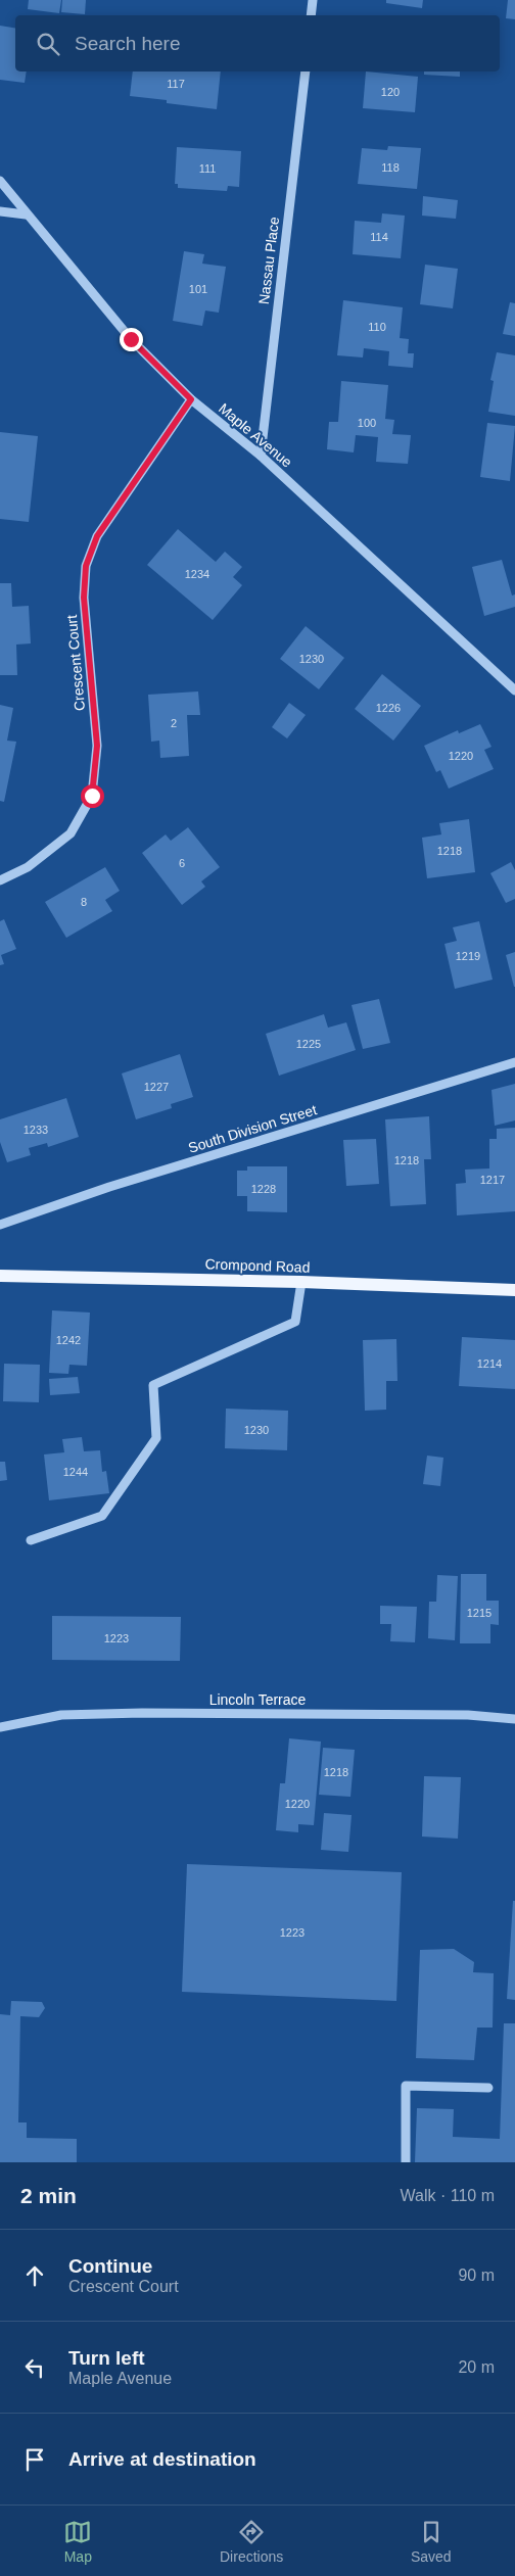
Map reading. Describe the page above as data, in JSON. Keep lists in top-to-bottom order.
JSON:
{
  "streets": {
    "main road": ["Crompond Road"],
    "street": [
      "Nassau Place",
      "Maple Avenue",
      "Crescent Court",
      "South Division Street",
      "Lincoln Terrace"
    ]
  },
  "crossings": [
    ["Nassau Place", "Maple Avenue"],
    ["Maple Avenue", "Crescent Court"]
  ],
  "house_numbers": [
    "117",
    "120",
    "118",
    "111",
    "114",
    "101",
    "110",
    "100",
    "1234",
    "1230",
    "1226",
    "2",
    "1220",
    "1218",
    "6",
    "8",
    "1219",
    "1225",
    "1227",
    "1233",
    "1218",
    "1217",
    "1228",
    "1242",
    "1214",
    "1230",
    "1244",
    "1215",
    "1223",
    "1218",
    "1220",
    "1223"
  ],
  "page": {
    "search": "Search here",
    "heading": ["2 min", "Walk · 110 m"],
    "list": [
      ["Continue", "Crescent Court", "90 m"],
      ["Turn left", "Maple Avenue", "20 m"],
      "Arrive at destination"
    ],
    "nav": ["Map", "Directions", "Saved"]
  }
}
